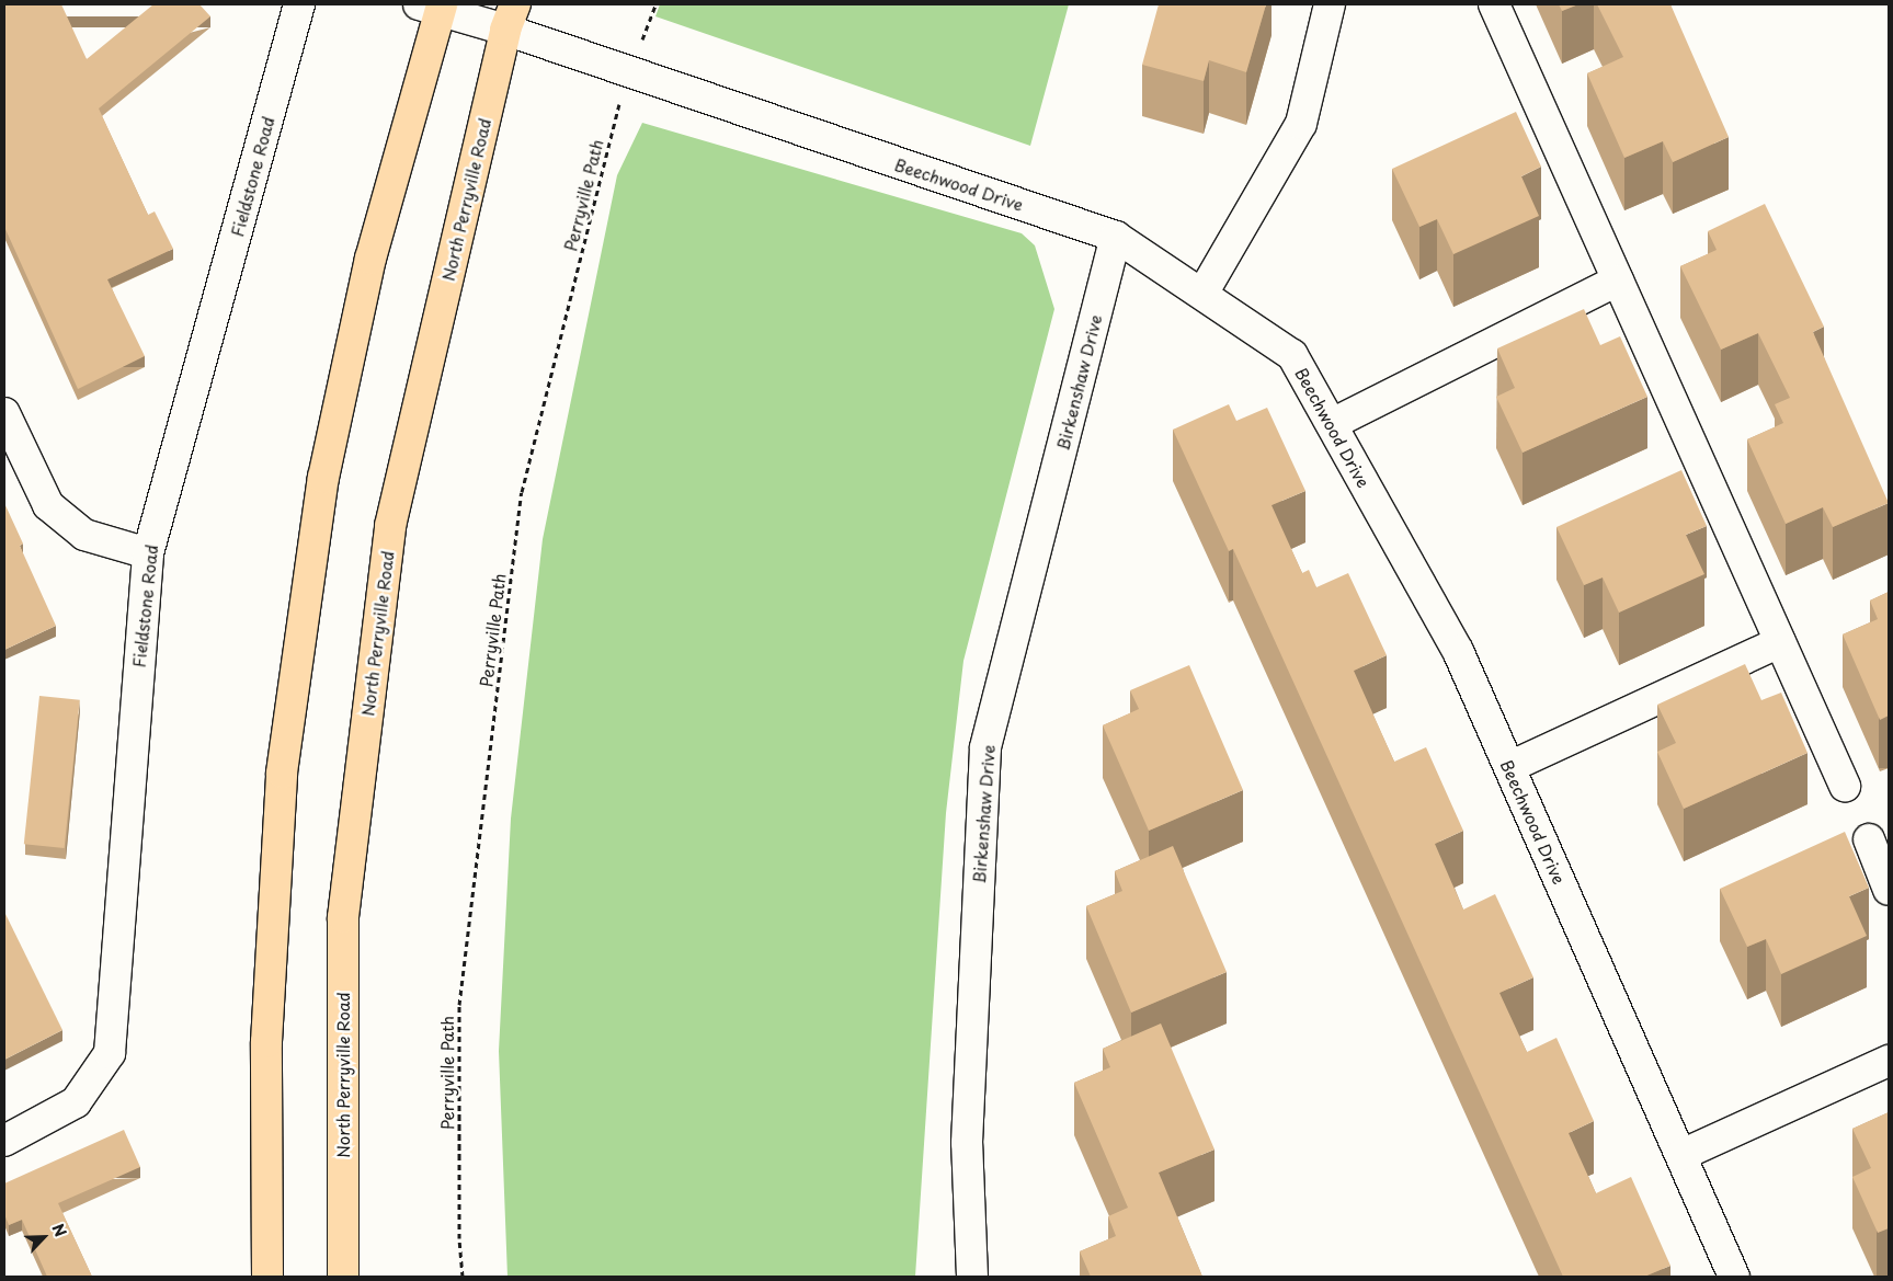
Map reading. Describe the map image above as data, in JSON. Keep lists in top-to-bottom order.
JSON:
{
  "streets": {
    "main road": ["North Perryville Road"],
    "street": ["Fieldstone Road", "Beechwood Drive", "Birkenshaw Drive"],
    "path": ["Perryville Path"]
  },
  "crossings": [
    ["Beechwood Drive", "Perryville Path"],
    ["Beechwood Drive", "North Perryville Road"],
    ["Beechwood Drive", "Birkenshaw Drive"]
  ],
  "north": "top right"
}
